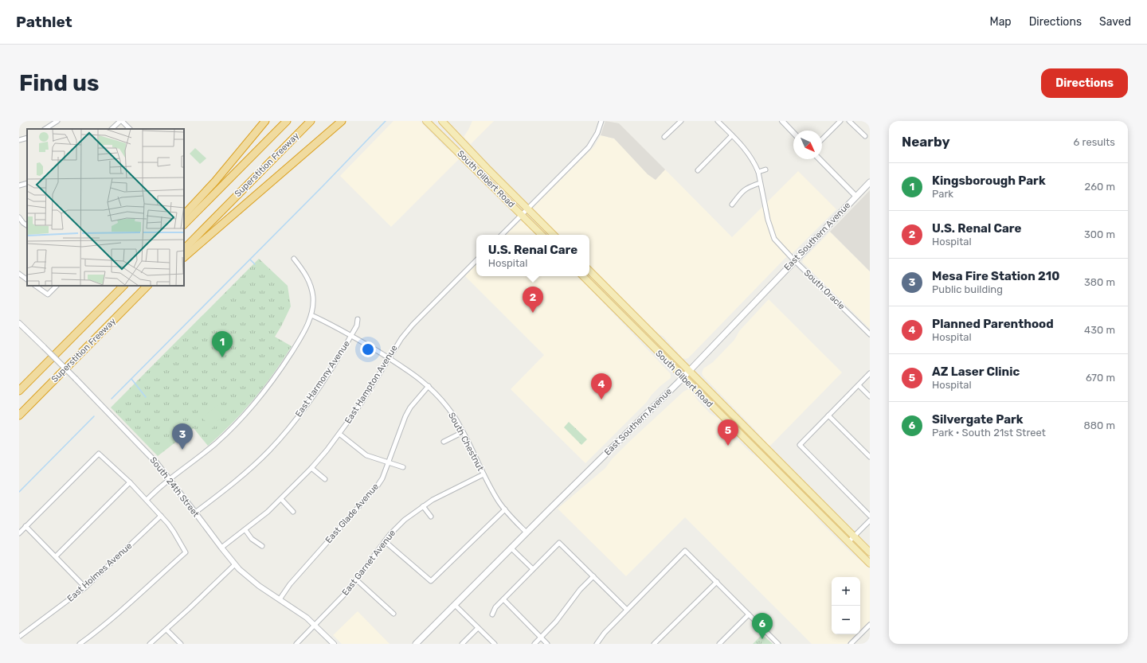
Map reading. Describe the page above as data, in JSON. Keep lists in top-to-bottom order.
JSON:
{
  "streets": {
    "highway": ["Superstition Freeway"],
    "main road": ["South Gilbert Road", "East Southern Avenue"],
    "street": [
      "South Oracle",
      "East Harmony Avenue",
      "East Hampton Avenue",
      "South Chestnut",
      "South 24th Street",
      "East Glade Avenue",
      "East Garnet Avenue",
      "East Holmes Avenue"
    ]
  },
  "crossings": [
    ["South Gilbert Road", "East Southern Avenue"],
    ["East Southern Avenue", "South Oracle"],
    ["East Southern Avenue", "South Chestnut"],
    ["East Harmony Avenue", "South Chestnut"],
    ["East Harmony Avenue", "South 24th Street"],
    ["East Hampton Avenue", "South Chestnut"],
    ["East Hampton Avenue", "South 24th Street"],
    ["South Chestnut", "East Glade Avenue"],
    ["South Chestnut", "East Garnet Avenue"],
    ["South 24th Street", "East Glade Avenue"],
    ["South 24th Street", "East Garnet Avenue"]
  ],
  "north": "bottom right",
  "page": {
    "header": "Pathlet",
    "nav": ["Map", "Directions", "Saved"],
    "buttons": "Directions",
    "title": "Find us",
    "heading": ["Nearby", "6 results"],
    "list": [
      {
        "mark": "1",
        "name": "Kingsborough Park",
        "note": "Park",
        "value": "260 m"
      },
      {
        "mark": "2",
        "name": "U.S. Renal Care",
        "note": "Hospital",
        "value": "300 m"
      },
      {
        "mark": "3",
        "name": "Mesa Fire Station 210",
        "note": "Public building",
        "value": "380 m"
      },
      {
        "mark": "4",
        "name": "Planned Parenthood",
        "note": "Hospital",
        "value": "430 m"
      },
      {
        "mark": "5",
        "name": "AZ Laser Clinic",
        "note": "Hospital",
        "value": "670 m"
      },
      {
        "mark": "6",
        "name": "Silvergate Park",
        "note": "Park · South 21st Street",
        "value": "880 m"
      }
    ],
    "popup": ["U.S. Renal Care", "Hospital"],
    "pins": [
      "2",
      "1",
      "4",
      "5",
      "3",
      "6"
    ],
    "map_buttons": ["+", "−"]
  }
}
